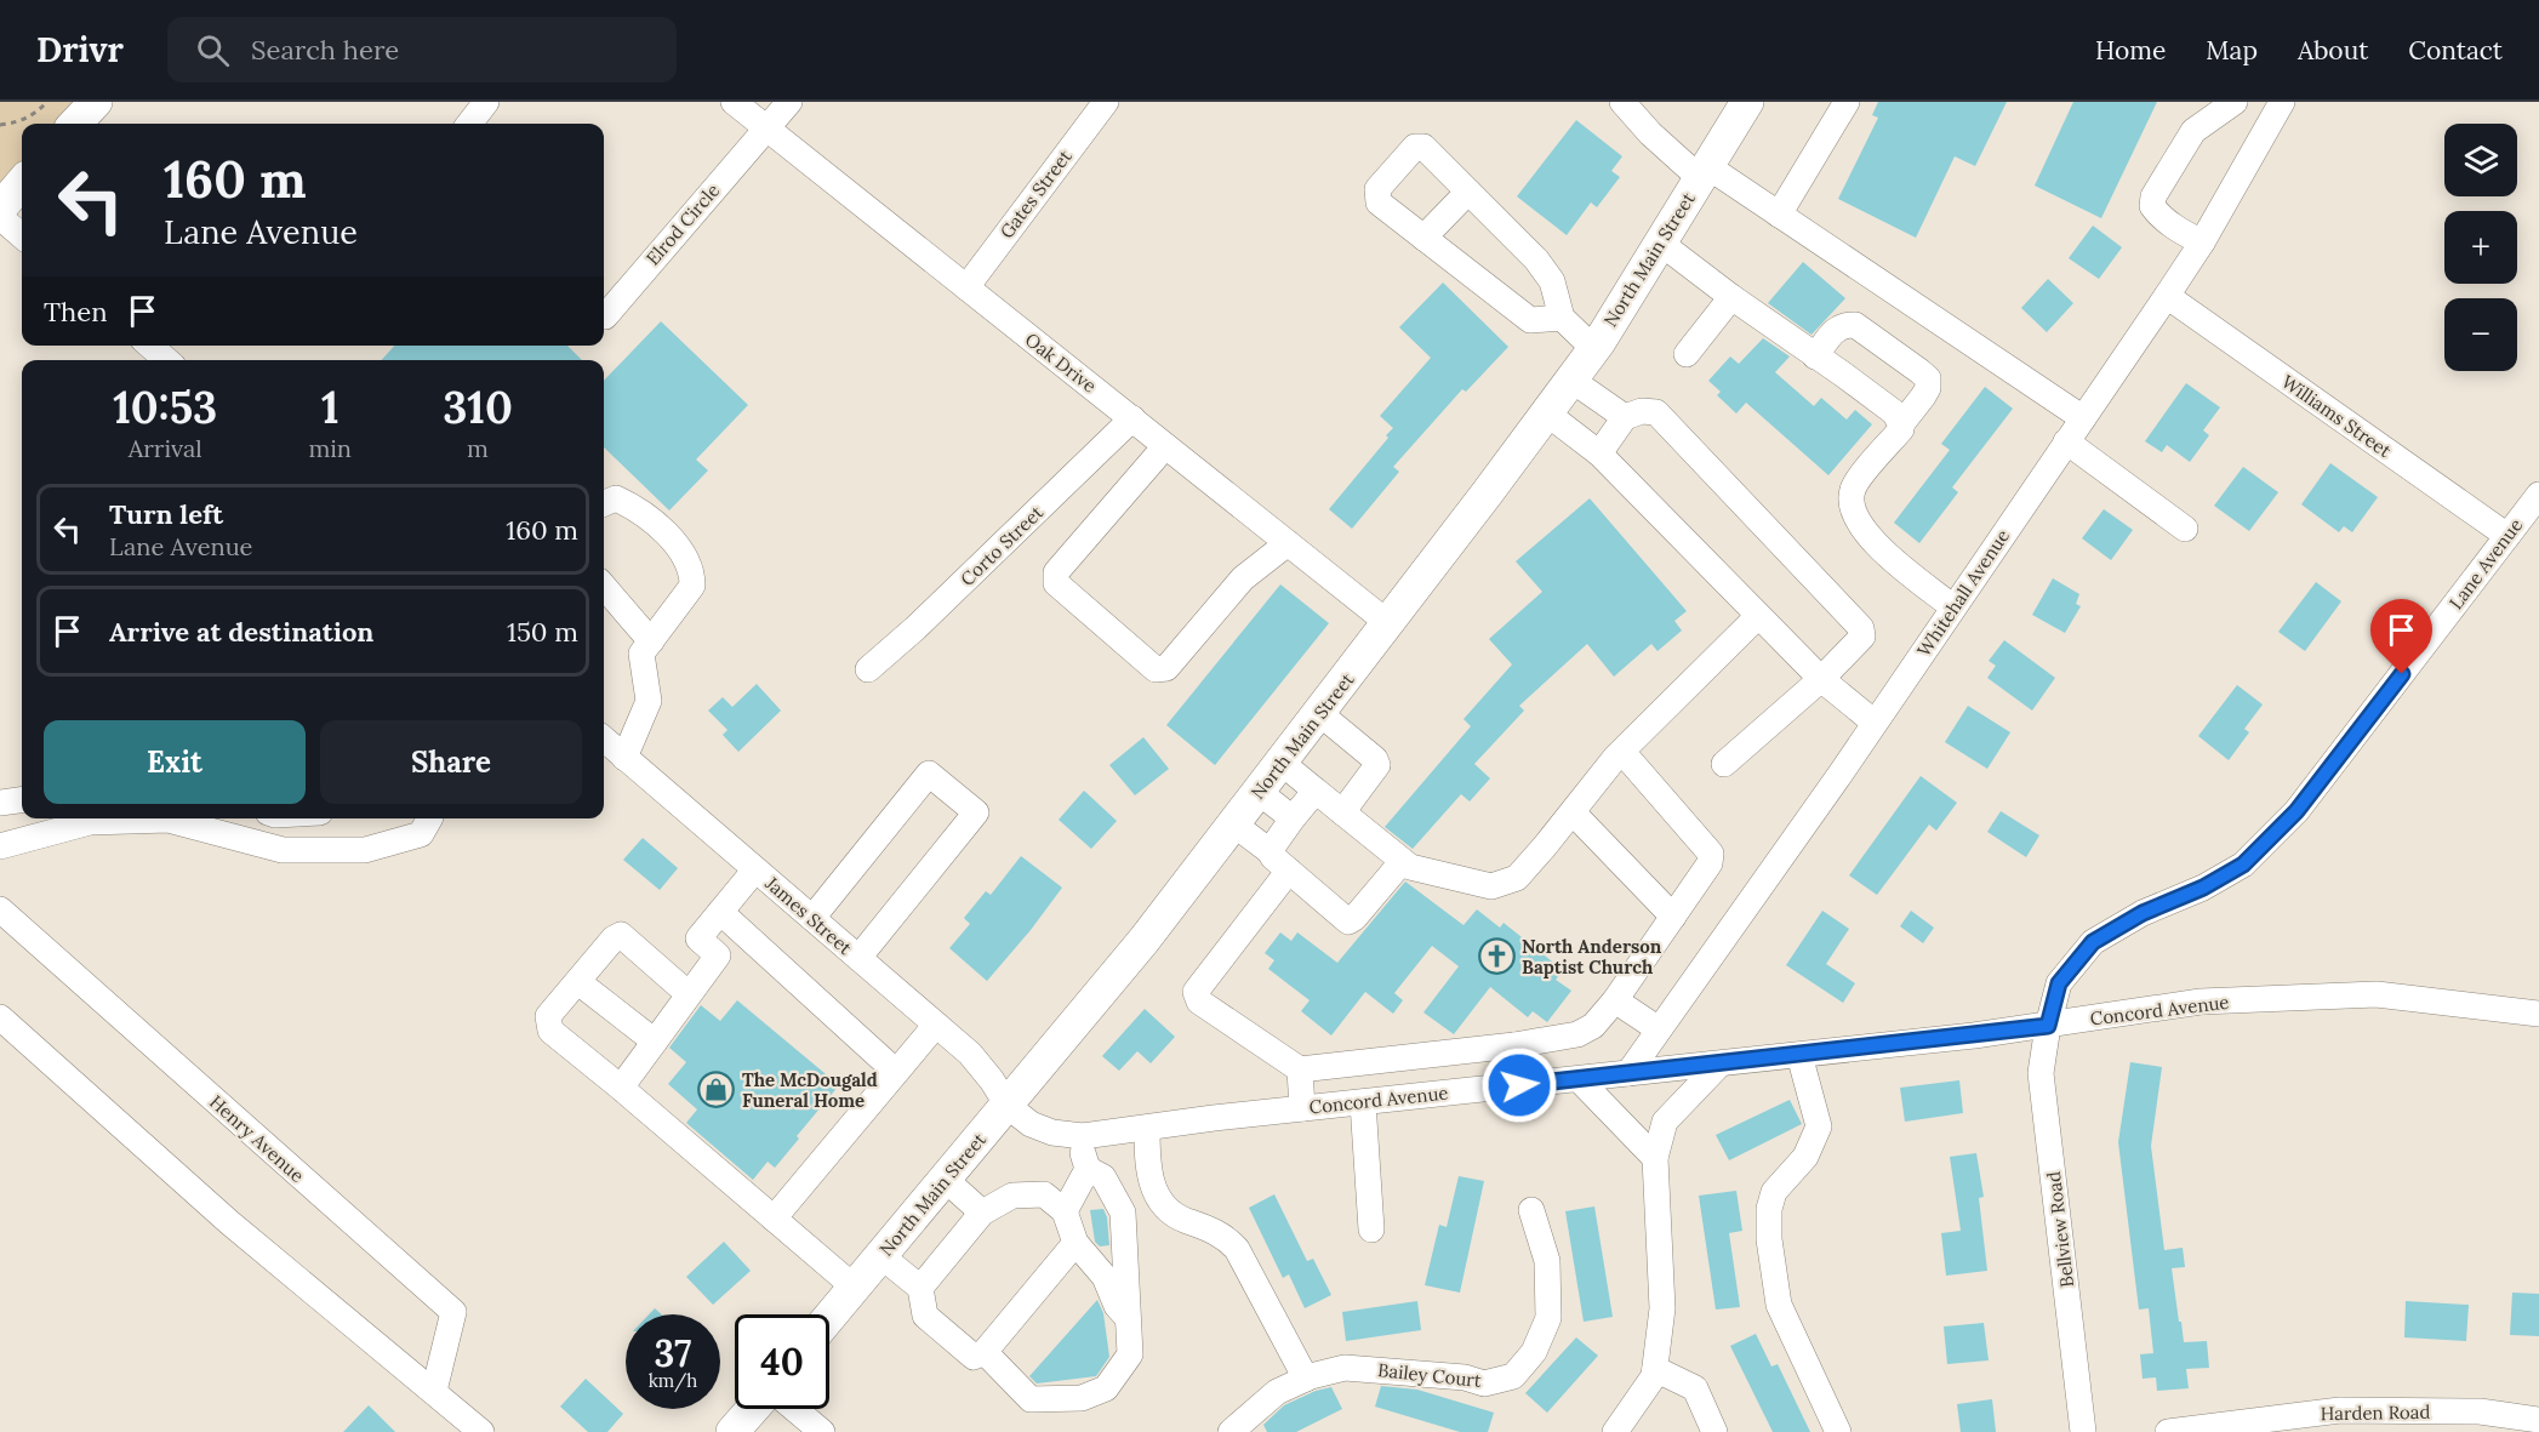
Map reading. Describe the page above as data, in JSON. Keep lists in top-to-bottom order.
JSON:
{
  "streets": {
    "main road": ["North Main Street"],
    "street": [
      "Gates Street",
      "Elrod Circle",
      "Oak Drive",
      "Williams Street",
      "Corto Street",
      "Lane Avenue",
      "Whitehall Avenue",
      "James Street",
      "Concord Avenue",
      "Henry Avenue",
      "Bellview Road",
      "Bailey Court",
      "Harden Road"
    ]
  },
  "crossings": [
    ["Gates Street", "Oak Drive"],
    ["Elrod Circle", "Oak Drive"],
    ["North Main Street", "Oak Drive"],
    ["North Main Street", "James Street"],
    ["North Main Street", "Concord Avenue"],
    ["Oak Drive", "Corto Street"],
    ["Williams Street", "Lane Avenue"],
    ["Williams Street", "Whitehall Avenue"],
    ["Lane Avenue", "Concord Avenue"],
    ["Lane Avenue", "Bellview Road"],
    ["Whitehall Avenue", "Concord Avenue"],
    ["James Street", "Concord Avenue"],
    ["Concord Avenue", "Bellview Road"]
  ],
  "places": {
    "church": ["North Anderson Baptist Church"],
    "shop": ["The McDougald Funeral Home"]
  },
  "page": {
    "header": "Drivr",
    "search": "Search here",
    "nav": [
      "Home",
      "Map",
      "About",
      "Contact"
    ],
    "map_buttons": ["+", "−"],
    "turn": ["160 m", "Lane Avenue"],
    "then": "Then",
    "eta": [
      "10:53",
      "Arrival",
      "1",
      "min",
      "310",
      "m"
    ],
    "list": [
      {
        "name": "Turn left",
        "note": "Lane Avenue",
        "value": "160 m"
      },
      {
        "name": "Arrive at destination",
        "value": "150 m"
      }
    ],
    "buttons": ["Exit", "Share"],
    "speed": "37 km/h",
    "limit": "40"
  }
}
